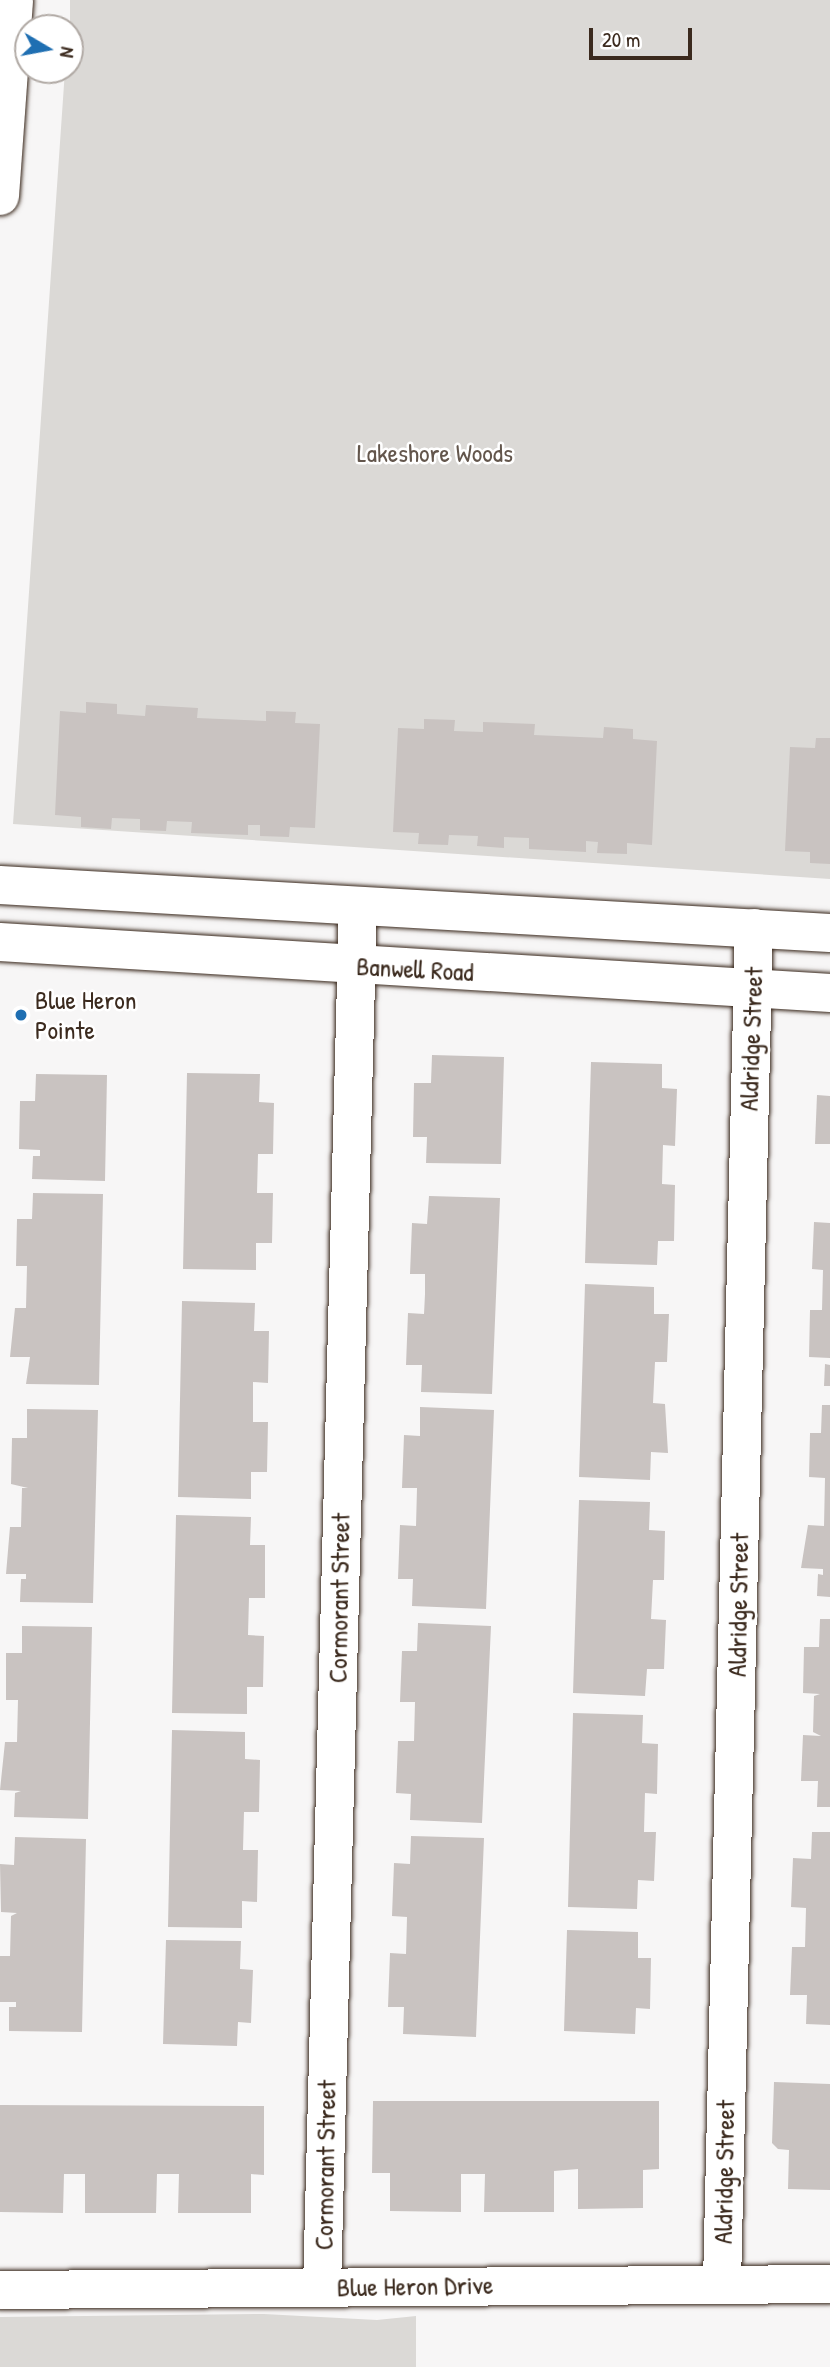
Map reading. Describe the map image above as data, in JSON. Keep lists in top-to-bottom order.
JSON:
{
  "streets": {
    "street": [
      "Banwell Road",
      "Aldridge Street",
      "Cormorant Street",
      "Blue Heron Drive"
    ]
  },
  "crossings": [
    ["Banwell Road", "Aldridge Street"],
    ["Banwell Road", "Cormorant Street"],
    ["Aldridge Street", "Blue Heron Drive"],
    ["Cormorant Street", "Blue Heron Drive"]
  ],
  "parks": ["Lakeshore Woods"],
  "places": ["Blue Heron Pointe"],
  "scale_bar": "20 m",
  "north": "right"
}
